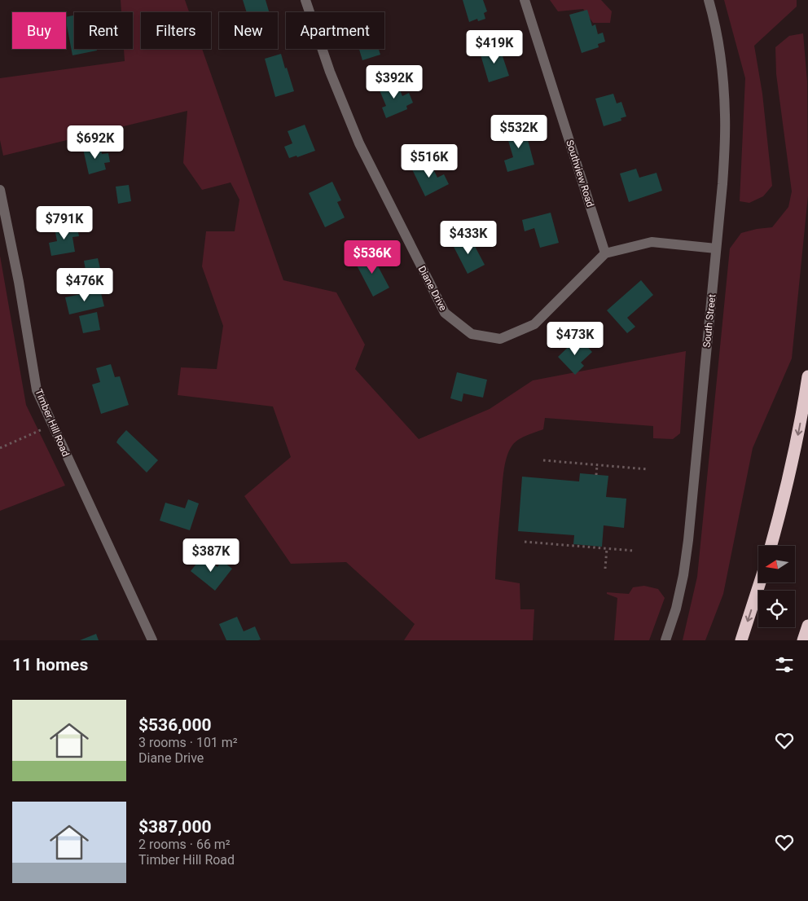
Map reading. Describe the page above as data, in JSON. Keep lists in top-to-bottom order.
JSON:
{
  "streets": {
    "street": [
      "Southview Road",
      "Diane Drive",
      "South Street",
      "Timber Hill Road"
    ]
  },
  "crossings": [
    ["Southview Road", "Diane Drive"]
  ],
  "north": "left",
  "page": {
    "chip": [
      "Buy",
      "Rent",
      "Filters",
      "New",
      "Apartment"
    ],
    "price": [
      "$419K",
      "$392K",
      "$532K",
      "$692K",
      "$516K",
      "$791K",
      "$433K",
      "$536K",
      "$476K",
      "$473K",
      "$387K"
    ],
    "heading": "11 homes",
    "list": [
      {
        "name": "$536,000",
        "note": "3 rooms · 101 m² · Diane Drive"
      },
      {
        "name": "$387,000",
        "note": "2 rooms · 66 m² · Timber Hill Road"
      }
    ]
  }
}
